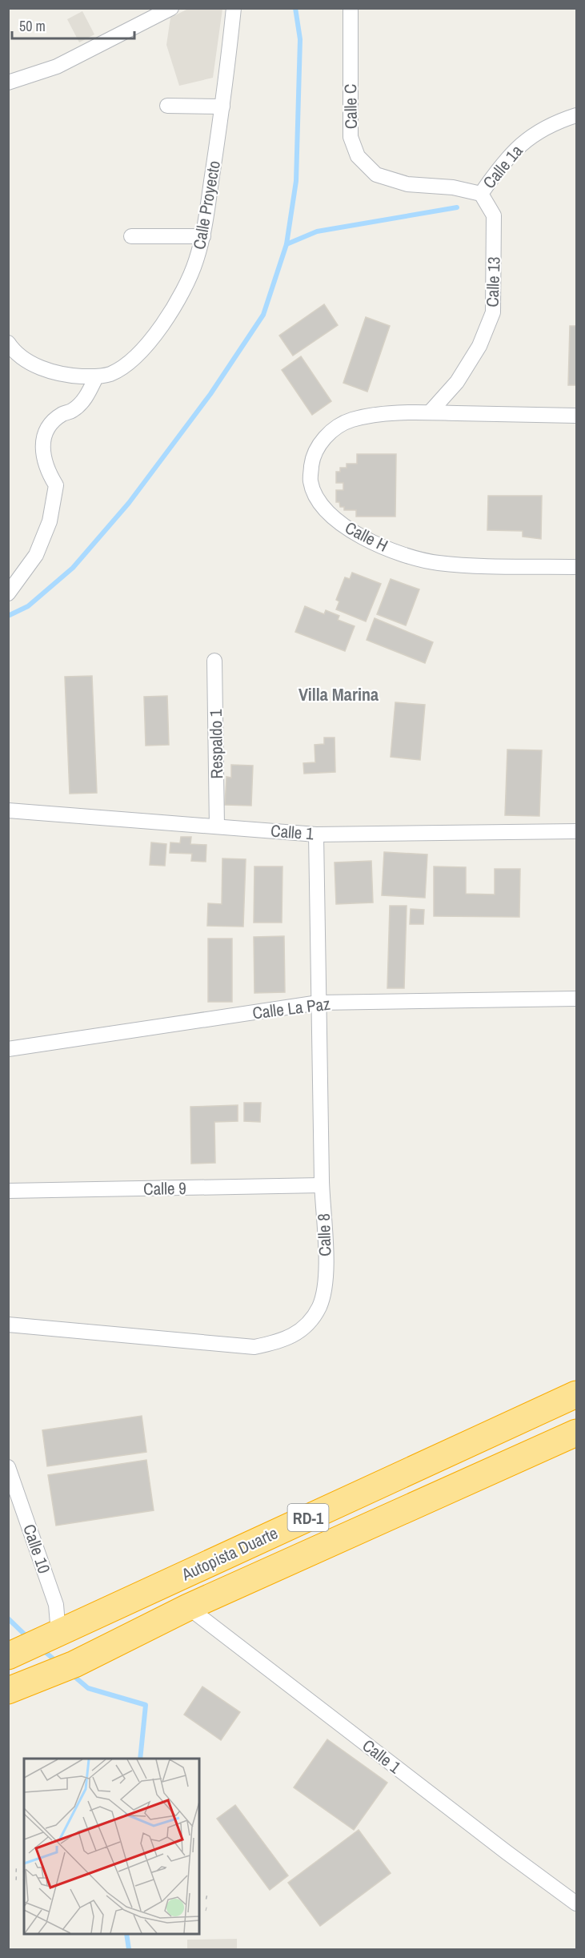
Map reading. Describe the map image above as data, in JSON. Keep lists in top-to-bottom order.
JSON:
{
  "streets": {
    "highway": ["RD-1", "Autopista Duarte"],
    "street": [
      "Calle C",
      "Calle 1a",
      "Calle Proyecto",
      "Calle 13",
      "Calle H",
      "Respaldo 1",
      "Calle 1",
      "Calle La Paz",
      "Calle 9",
      "Calle 8",
      "Calle 10"
    ]
  },
  "crossings": [
    ["Calle C", "Calle 1a"],
    ["Calle C", "Calle 13"],
    ["Calle 1a", "Calle 13"],
    ["Calle 13", "Calle H"],
    ["Respaldo 1", "Calle 1"],
    ["Calle 1", "Calle 8"],
    ["Calle 1", "Autopista Duarte"],
    ["Calle La Paz", "Calle 8"],
    ["Calle 9", "Calle 8"],
    ["RD-1", "Calle 10"],
    ["RD-1", "Autopista Duarte"],
    ["Calle 10", "Autopista Duarte"]
  ],
  "districts": ["Villa Marina"],
  "scale_bar": "50 m"
}
